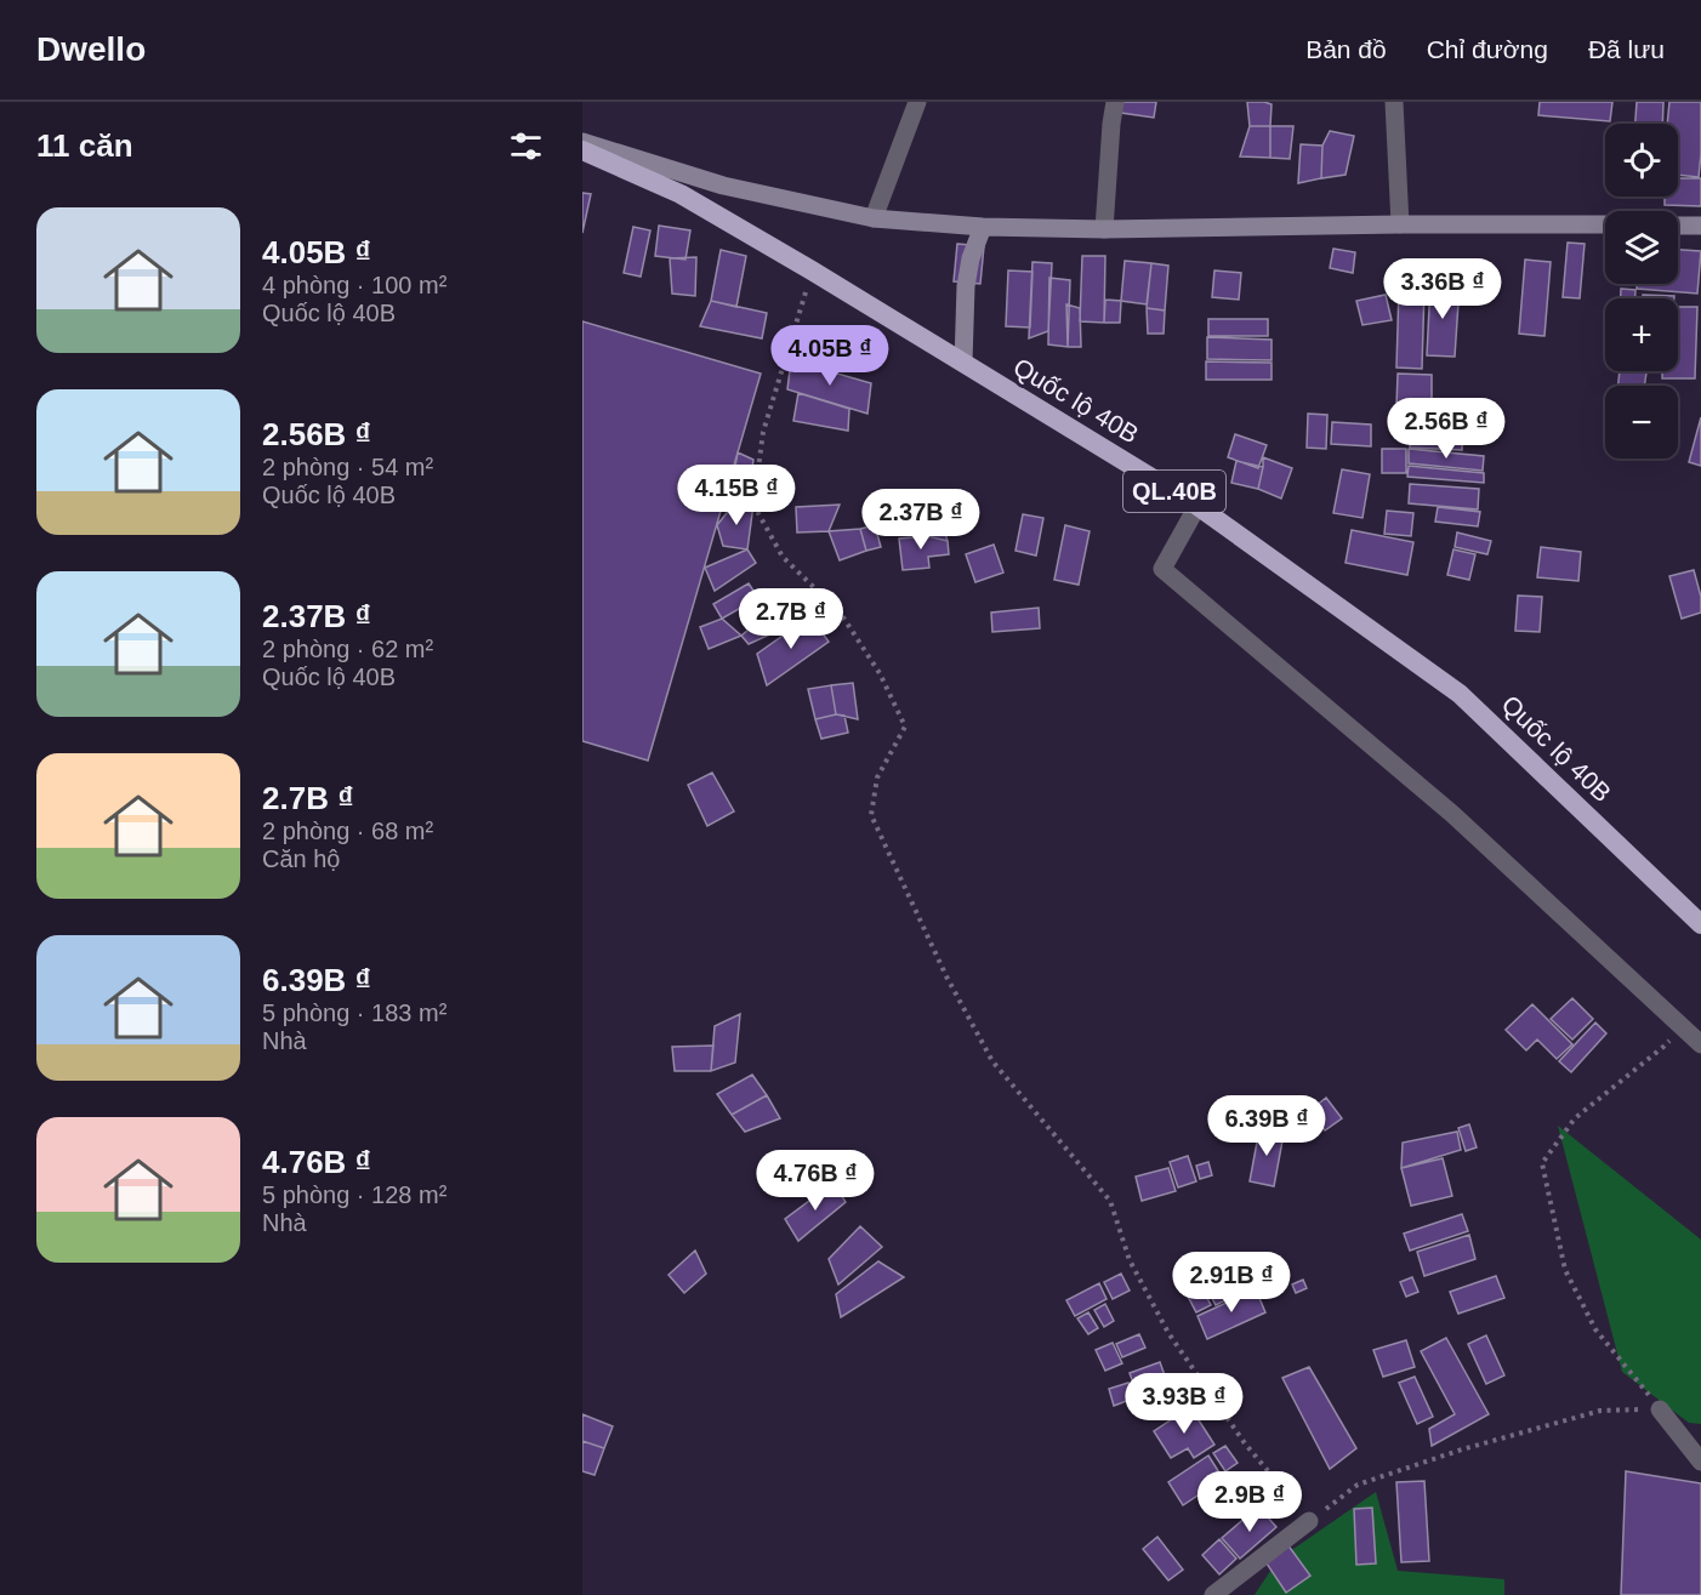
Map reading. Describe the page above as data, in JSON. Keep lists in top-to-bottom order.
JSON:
{
  "streets": {
    "highway": ["Quốc lộ 40B", "QL.40B"]
  },
  "page": {
    "header": "Dwello",
    "nav": ["Bản đồ", "Chỉ đường", "Đã lưu"],
    "heading": "11 căn",
    "map_buttons": ["+", "−"],
    "list": [
      {
        "name": "4.05B ₫",
        "note": "4 phòng · 100 m² · Quốc lộ 40B"
      },
      {
        "name": "2.56B ₫",
        "note": "2 phòng · 54 m² · Quốc lộ 40B"
      },
      {
        "name": "2.37B ₫",
        "note": "2 phòng · 62 m² · Quốc lộ 40B"
      },
      {
        "name": "2.7B ₫",
        "note": "2 phòng · 68 m² · Căn hộ"
      },
      {
        "name": "6.39B ₫",
        "note": "5 phòng · 183 m² · Nhà"
      },
      {
        "name": "4.76B ₫",
        "note": "5 phòng · 128 m² · Nhà"
      }
    ],
    "price": [
      "3.36B ₫",
      "4.05B ₫",
      "2.56B ₫",
      "4.15B ₫",
      "2.37B ₫",
      "2.7B ₫",
      "6.39B ₫",
      "4.76B ₫",
      "2.91B ₫",
      "3.93B ₫",
      "2.9B ₫"
    ]
  }
}
